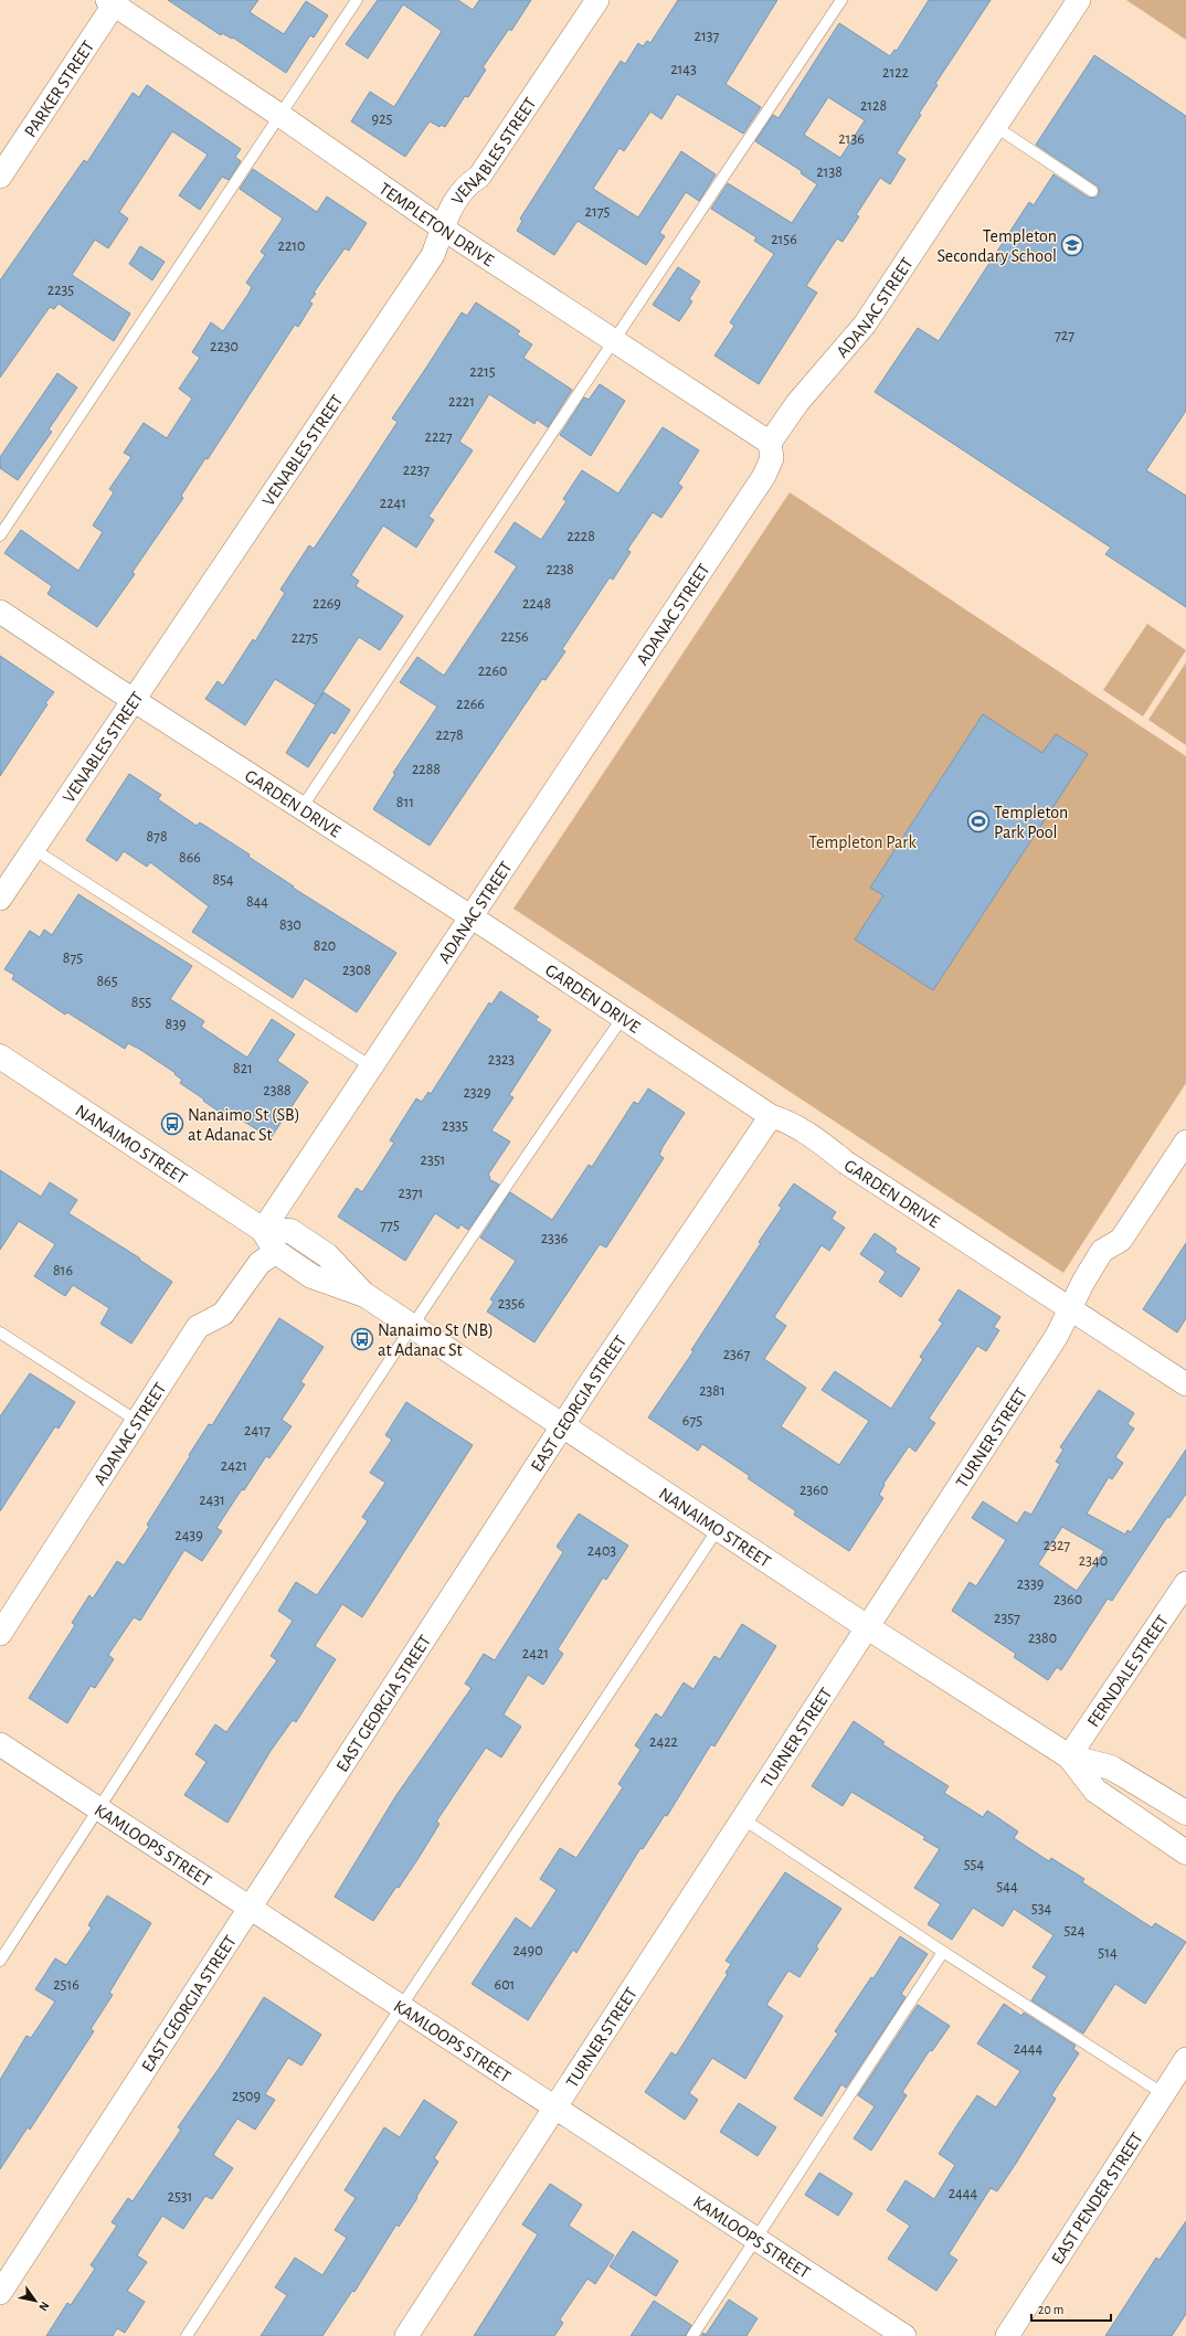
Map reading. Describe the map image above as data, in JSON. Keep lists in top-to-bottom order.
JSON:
{
  "streets": {
    "main road": ["NANAIMO STREET"],
    "street": [
      "PARKER STREET",
      "VENABLES STREET",
      "TEMPLETON DRIVE",
      "ADANAC STREET",
      "GARDEN DRIVE",
      "EAST GEORGIA STREET",
      "TURNER STREET",
      "FERNDALE STREET",
      "KAMLOOPS STREET",
      "EAST PENDER STREET"
    ]
  },
  "crossings": [
    ["PARKER STREET", "TEMPLETON DRIVE"],
    ["VENABLES STREET", "TEMPLETON DRIVE"],
    ["VENABLES STREET", "GARDEN DRIVE"],
    ["TEMPLETON DRIVE", "ADANAC STREET"],
    ["ADANAC STREET", "GARDEN DRIVE"],
    ["ADANAC STREET", "NANAIMO STREET"],
    ["GARDEN DRIVE", "EAST GEORGIA STREET"],
    ["GARDEN DRIVE", "TURNER STREET"],
    ["NANAIMO STREET", "EAST GEORGIA STREET"],
    ["NANAIMO STREET", "TURNER STREET"],
    ["NANAIMO STREET", "FERNDALE STREET"],
    ["EAST GEORGIA STREET", "KAMLOOPS STREET"],
    ["TURNER STREET", "KAMLOOPS STREET"]
  ],
  "parks": ["Templeton Park"],
  "places": {
    "school or university": ["Templeton Secondary School"],
    "sports": ["Templeton Park Pool"],
    "bus stop": ["Nanaimo St (SB) at Adanac St", "Nanaimo St (NB) at Adanac St"]
  },
  "house_numbers": [
    "2137",
    "2143",
    "2122",
    "2128",
    "925",
    "2136",
    "2138",
    "2175",
    "2156",
    "2210",
    "2235",
    "727",
    "2230",
    "2215",
    "2221",
    "2227",
    "2237",
    "2241",
    "2228",
    "2238",
    "2269",
    "2248",
    "2256",
    "2275",
    "2260",
    "2266",
    "2278",
    "2288",
    "811",
    "878",
    "866",
    "854",
    "844",
    "830",
    "820",
    "875",
    "2308",
    "865",
    "855",
    "839",
    "2323",
    "821",
    "2388",
    "2329",
    "2335",
    "2351",
    "2371",
    "775",
    "2336",
    "816",
    "2356",
    "2367",
    "2381",
    "675",
    "2417",
    "2421",
    "2360",
    "2431",
    "2439",
    "2327",
    "2403",
    "2340",
    "2339",
    "2360",
    "2357",
    "2380",
    "2421",
    "2422",
    "554",
    "544",
    "534",
    "524",
    "2490",
    "514",
    "2516",
    "601",
    "2444",
    "2509",
    "2444",
    "2531"
  ],
  "scale_bar": "20 m",
  "north": "bottom right"
}
